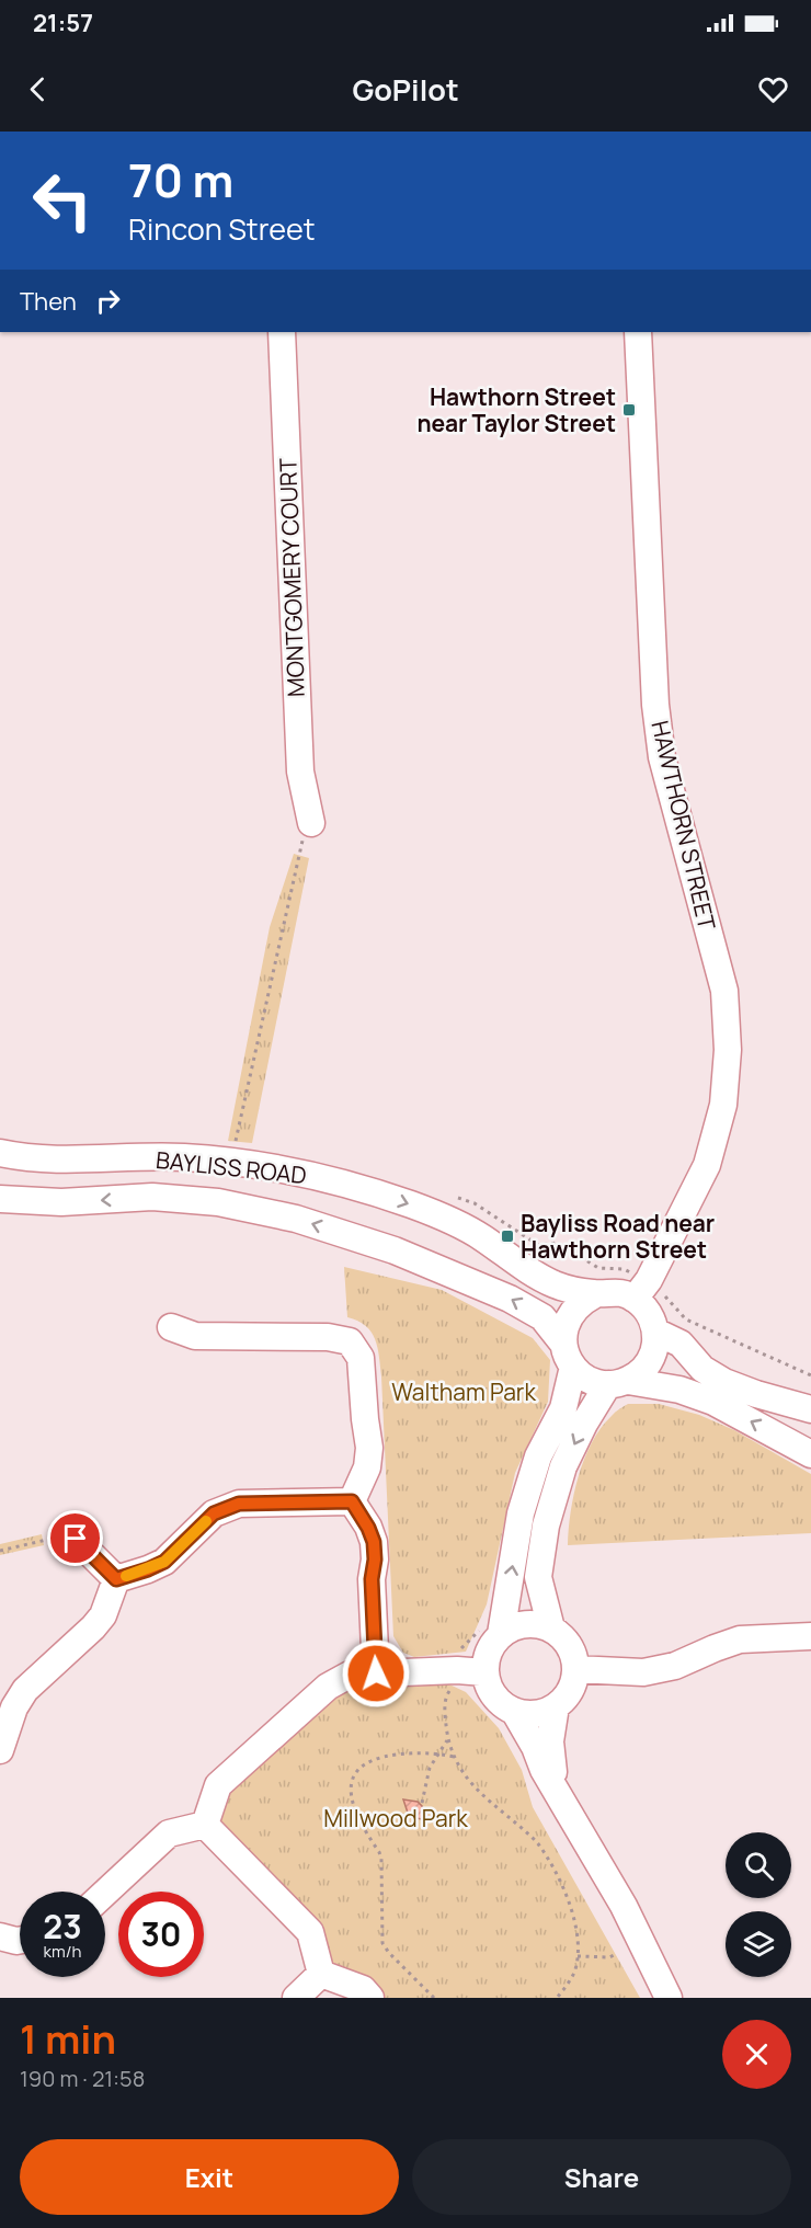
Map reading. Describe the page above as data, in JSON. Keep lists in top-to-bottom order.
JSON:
{
  "streets": {
    "street": ["MONTGOMERY COURT", "HAWTHORN STREET", "BAYLISS ROAD"]
  },
  "crossings": [
    ["HAWTHORN STREET", "BAYLISS ROAD"]
  ],
  "parks": ["Waltham Park", "Millwood Park"],
  "places": {
    "transit": ["Hawthorn Street near Taylor Street", "Bayliss Road near Hawthorn Street"]
  },
  "page": {
    "status": "21:57",
    "header": "GoPilot",
    "turn": ["70 m", "Rincon Street"],
    "then": "Then",
    "speed": "23 km/h",
    "limit": "30",
    "heading": ["1 min", "190 m · 21:58"],
    "buttons": ["Exit", "Share"]
  }
}
